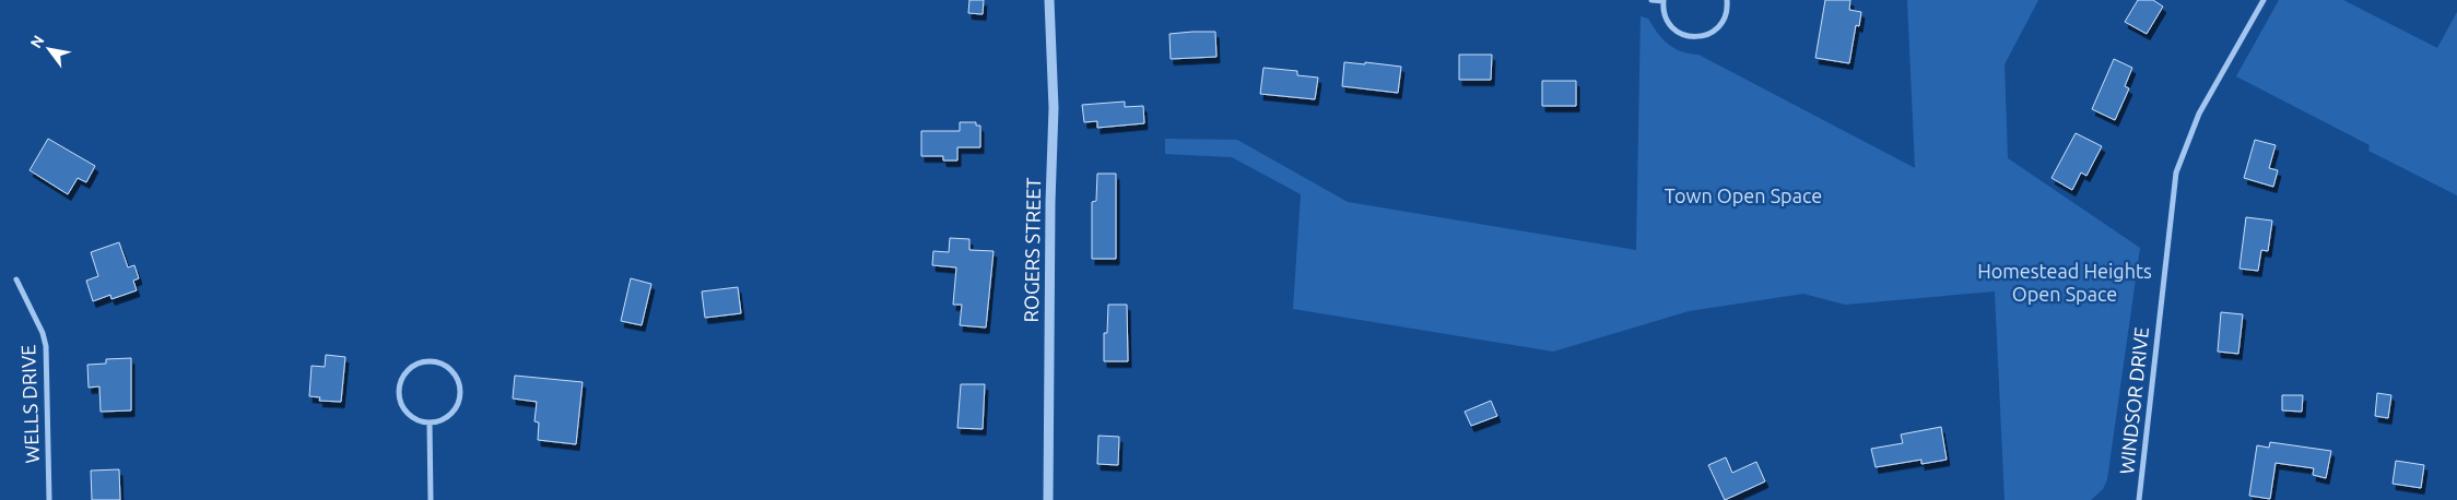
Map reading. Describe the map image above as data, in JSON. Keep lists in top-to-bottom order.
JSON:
{
  "streets": {
    "street": ["ROGERS STREET", "WINDSOR DRIVE", "WELLS DRIVE"]
  },
  "parks": ["Town Open Space", "Homestead Heights Open Space"],
  "north": "top left"
}
